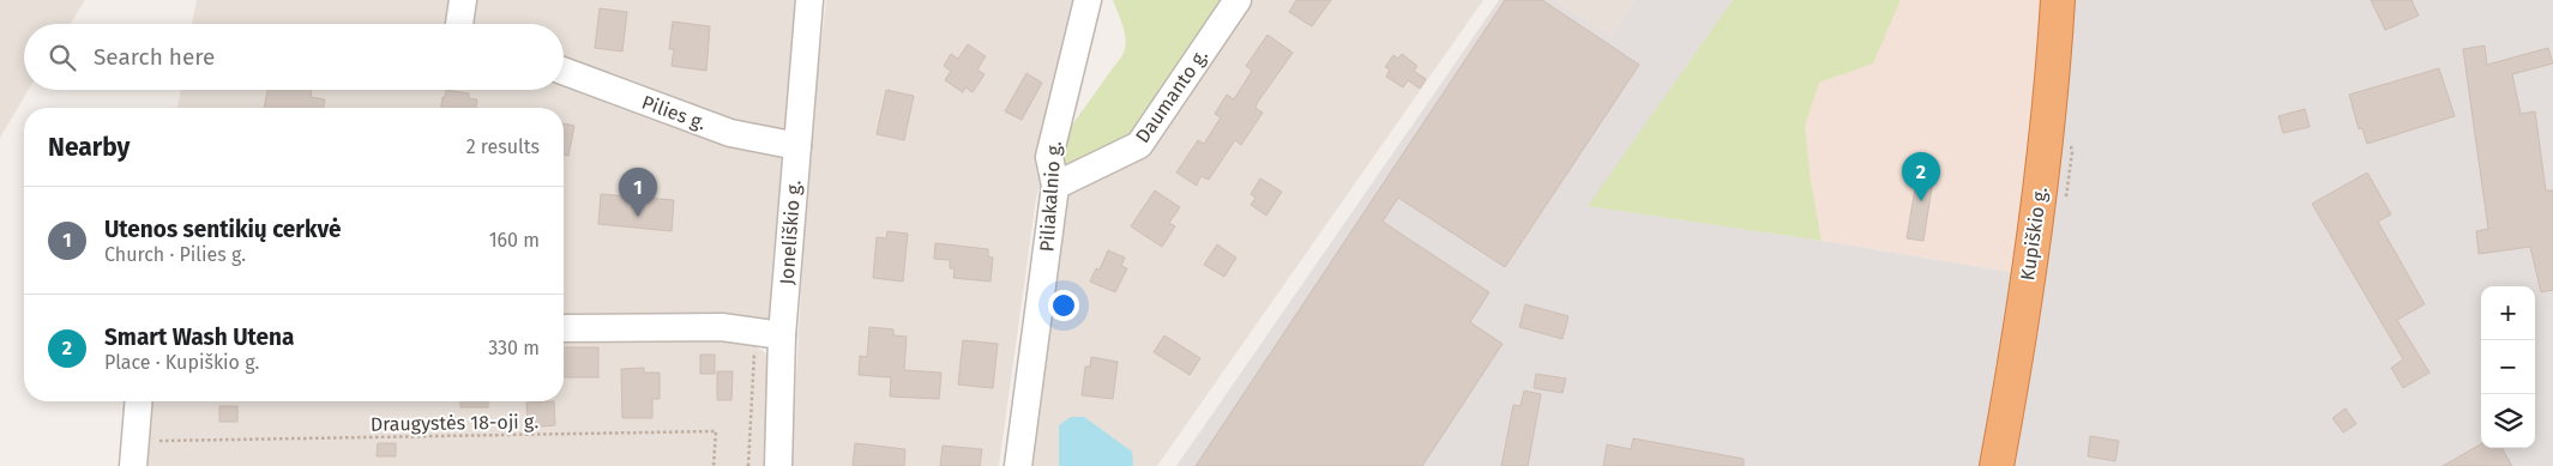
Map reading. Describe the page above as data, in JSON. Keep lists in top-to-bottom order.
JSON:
{
  "streets": {
    "highway": ["Kupiškio g."],
    "street": [
      "Daumanto g.",
      "Pilies g.",
      "Piliakalnio g.",
      "Joneliškio g."
    ],
    "path": ["Draugystės 18-oji g."]
  },
  "crossings": [
    ["Daumanto g.", "Piliakalnio g."],
    ["Pilies g.", "Joneliškio g."]
  ],
  "page": {
    "search": "Search here",
    "heading": ["Nearby", "2 results"],
    "pins": ["2", "1"],
    "list": [
      {
        "mark": "1",
        "name": "Utenos sentikių cerkvė",
        "note": "Church · Pilies g.",
        "value": "160 m"
      },
      {
        "mark": "2",
        "name": "Smart Wash Utena",
        "note": "Place · Kupiškio g.",
        "value": "330 m"
      }
    ],
    "map_buttons": ["+", "−"]
  }
}
